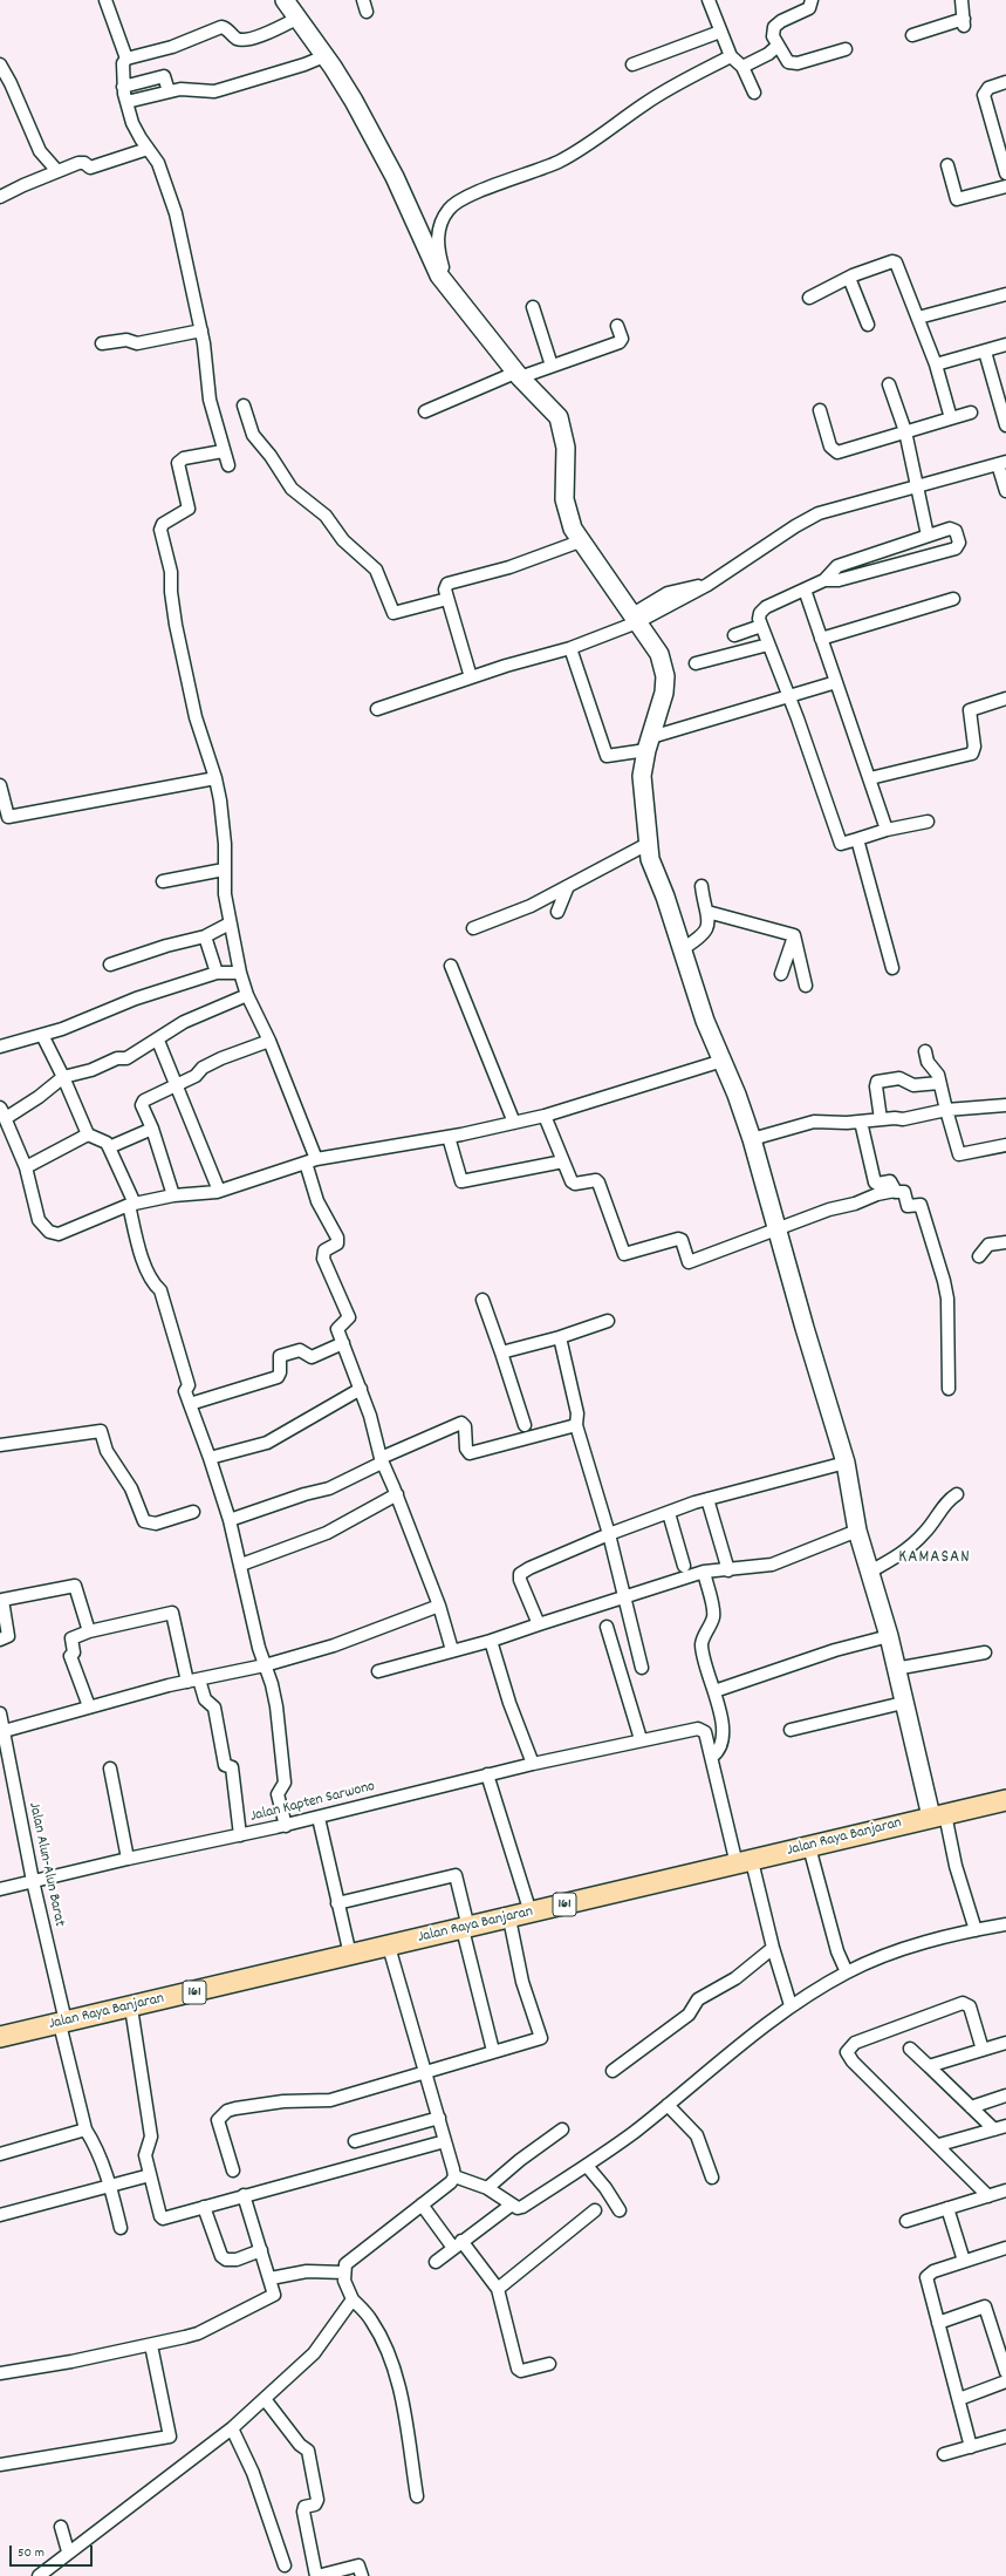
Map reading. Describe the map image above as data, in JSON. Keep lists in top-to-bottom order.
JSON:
{
  "streets": {
    "main road": ["Jalan Raya Banjaran", "161"],
    "street": ["Jalan Kapten Sarwono", "Jalan Alun-Alun Barat"]
  },
  "crossings": [
    ["Jalan Kapten Sarwono", "Jalan Alun-Alun Barat"],
    ["Jalan Raya Banjaran", "Jalan Alun-Alun Barat"]
  ],
  "districts": ["KAMASAN"],
  "scale_bar": "50 m"
}
